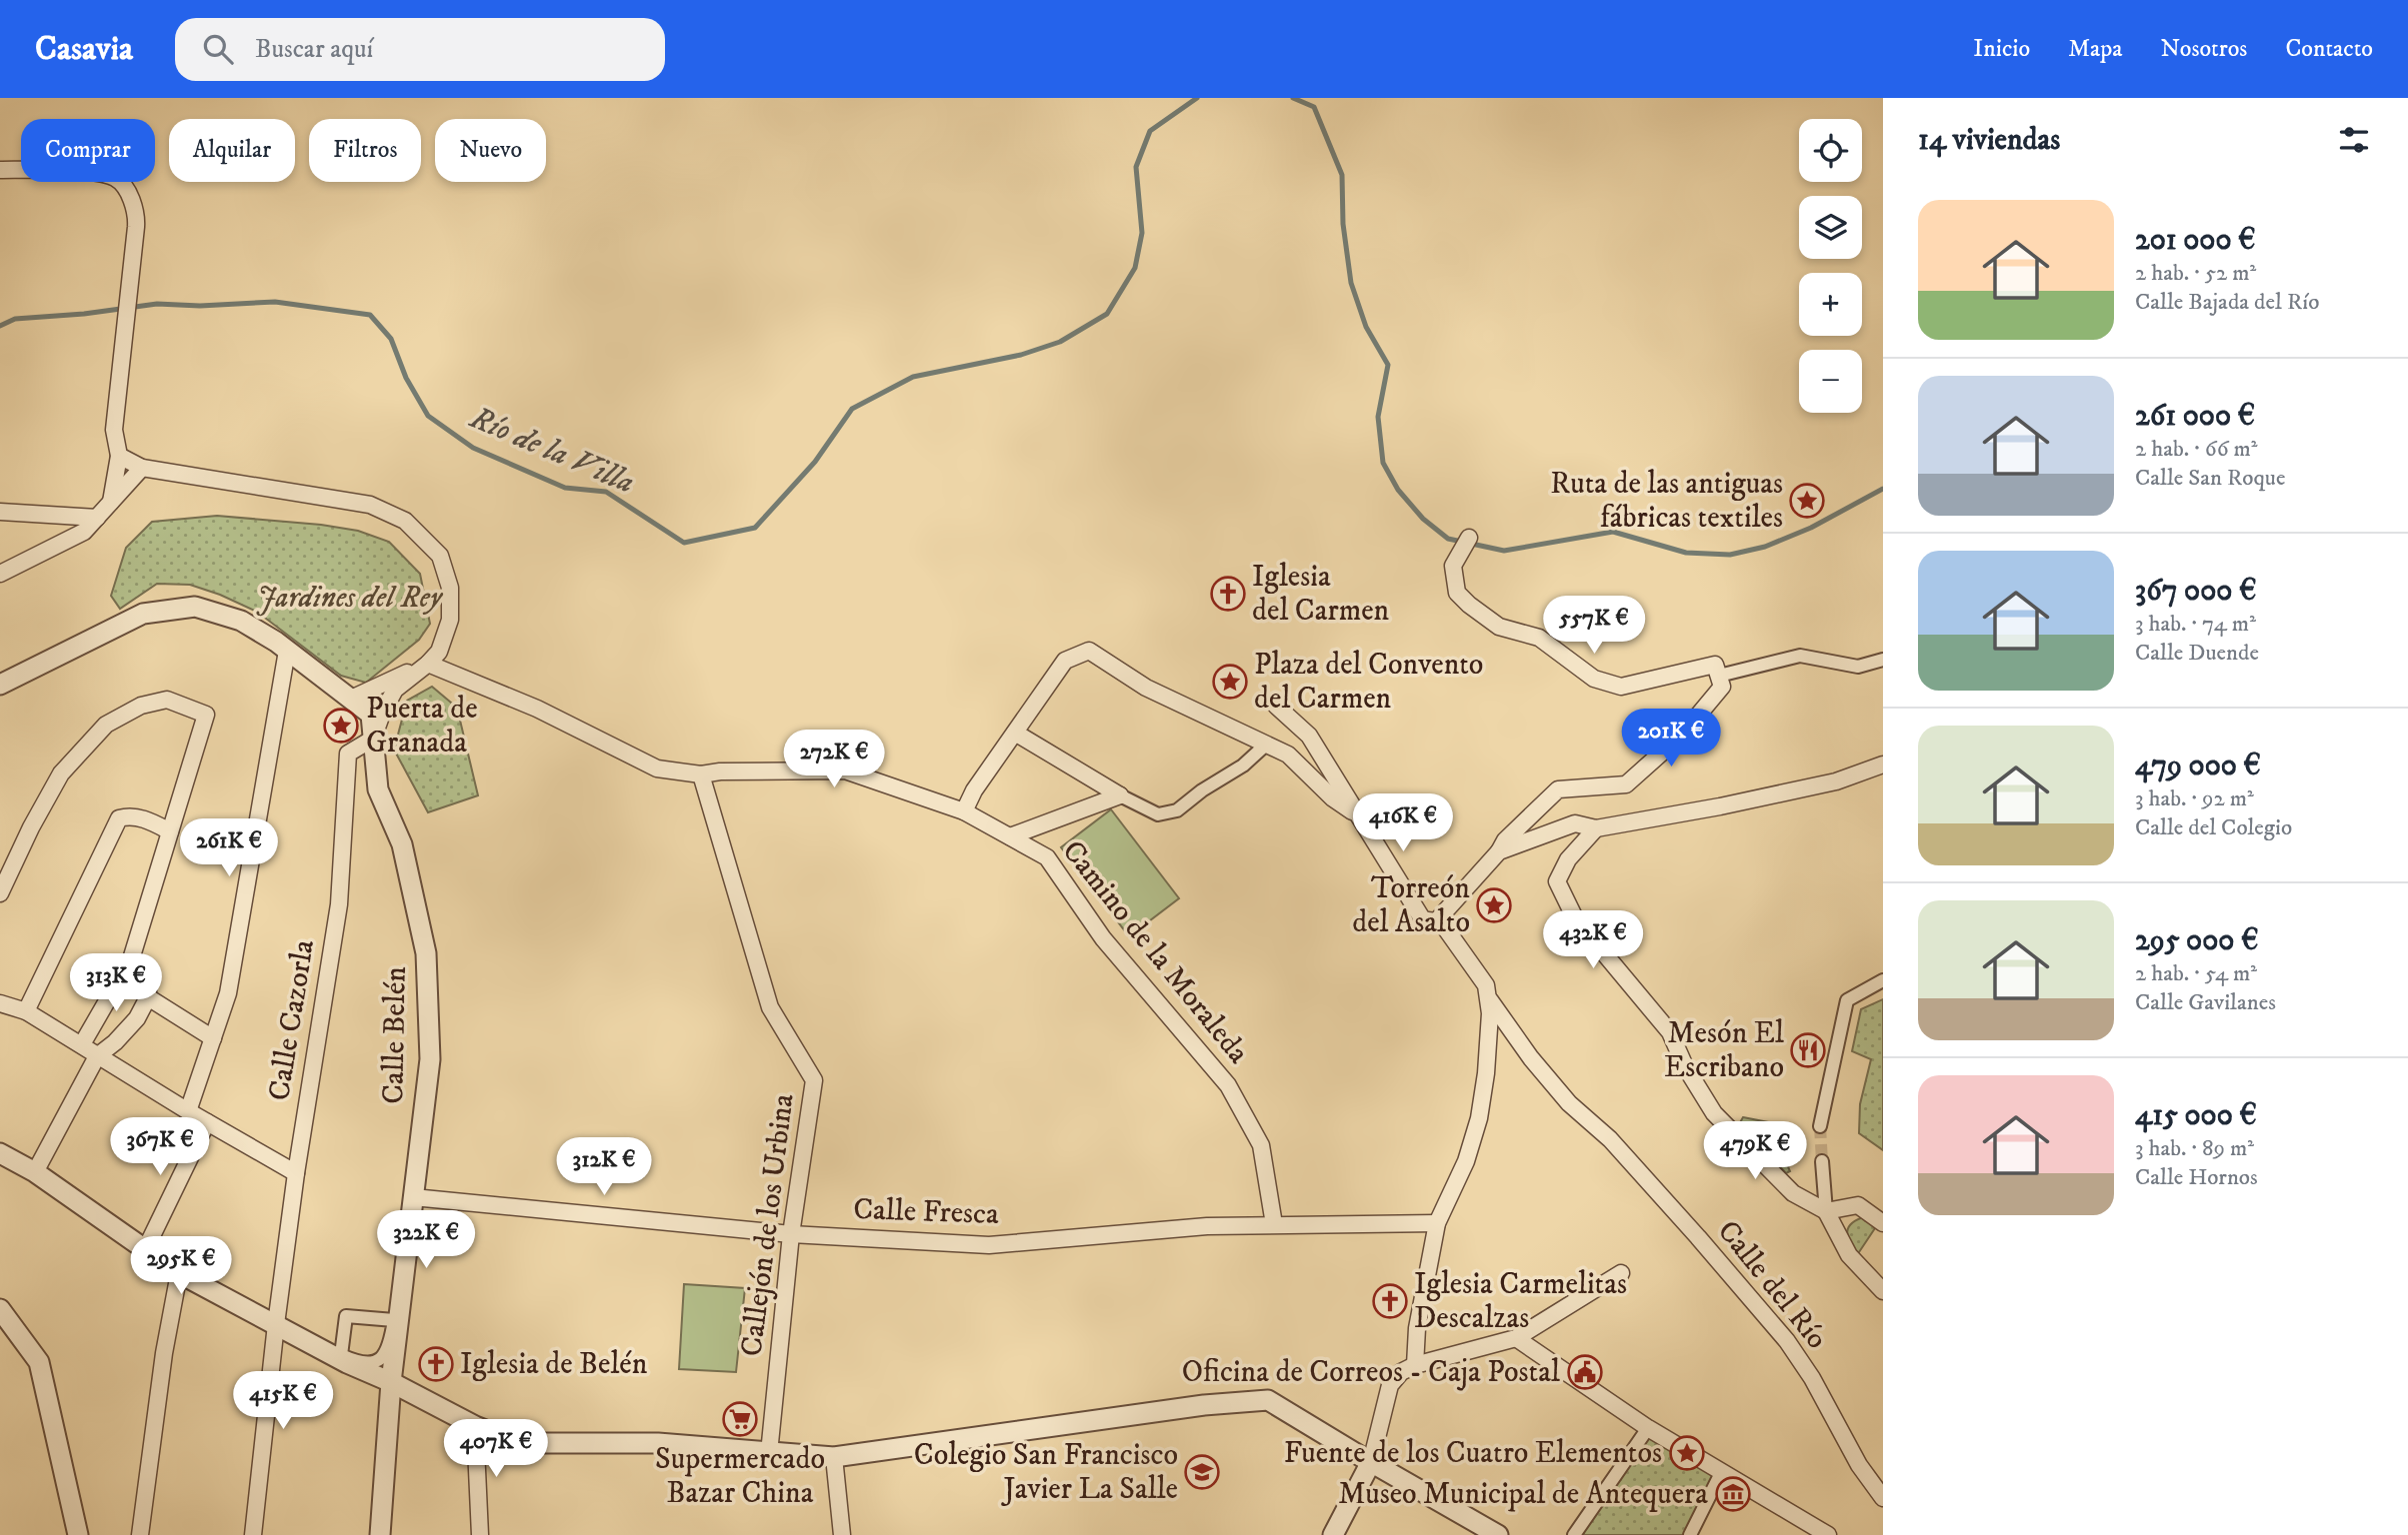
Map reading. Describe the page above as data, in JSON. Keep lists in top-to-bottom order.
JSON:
{
  "streets": {
    "street": [
      "Camino de la Moraleda",
      "Calle Cazorla",
      "Calle Belén",
      "Calle Fresca",
      "Callejón de los Urbina",
      "Calle del Río"
    ]
  },
  "crossings": [
    ["Camino de la Moraleda", "Calle Fresca"],
    ["Camino de la Moraleda", "Callejón de los Urbina"],
    ["Calle Cazorla", "Calle Belén"],
    ["Calle Belén", "Calle Fresca"],
    ["Calle Fresca", "Callejón de los Urbina"]
  ],
  "water": ["Río de la Villa"],
  "parks": ["Jardines del Rey"],
  "places": {
    "place": [
      "Ruta de las antiguas fábricas textiles",
      "Plaza del Convento del Carmen",
      "Puerta de Granada",
      "Torreón del Asalto",
      "Fuente de los Cuatro Elementos"
    ],
    "church": ["Iglesia del Carmen", "Iglesia Carmelitas Descalzas", "Iglesia de Belén"],
    "restaurant": ["Mesón El Escribano"],
    "public building": ["Oficina de Correos - Caja Postal"],
    "supermarket": ["Supermercado Bazar China"],
    "school or university": ["Colegio San Francisco Javier La Salle"],
    "museum": ["Museo Municipal de Antequera"]
  },
  "page": {
    "header": "Casavia",
    "search": "Buscar aquí",
    "nav": [
      "Inicio",
      "Mapa",
      "Nosotros",
      "Contacto"
    ],
    "heading": "14 viviendas",
    "map_buttons": ["+", "−"],
    "chip": [
      "Comprar",
      "Alquilar",
      "Filtros",
      "Nuevo"
    ],
    "list": [
      {
        "name": "201 000 €",
        "note": "2 hab. · 52 m² · Calle Bajada del Río"
      },
      {
        "name": "261 000 €",
        "note": "2 hab. · 66 m² · Calle San Roque"
      },
      {
        "name": "367 000 €",
        "note": "3 hab. · 74 m² · Calle Duende"
      },
      {
        "name": "479 000 €",
        "note": "3 hab. · 92 m² · Calle del Colegio"
      },
      {
        "name": "295 000 €",
        "note": "2 hab. · 54 m² · Calle Gavilanes"
      },
      {
        "name": "415 000 €",
        "note": "3 hab. · 89 m² · Calle Hornos"
      }
    ],
    "price": [
      "557K €",
      "201K €",
      "272K €",
      "416K €",
      "261K €",
      "432K €",
      "313K €",
      "367K €",
      "479K €",
      "312K €",
      "322K €",
      "295K €",
      "415K €",
      "407K €"
    ]
  }
}
